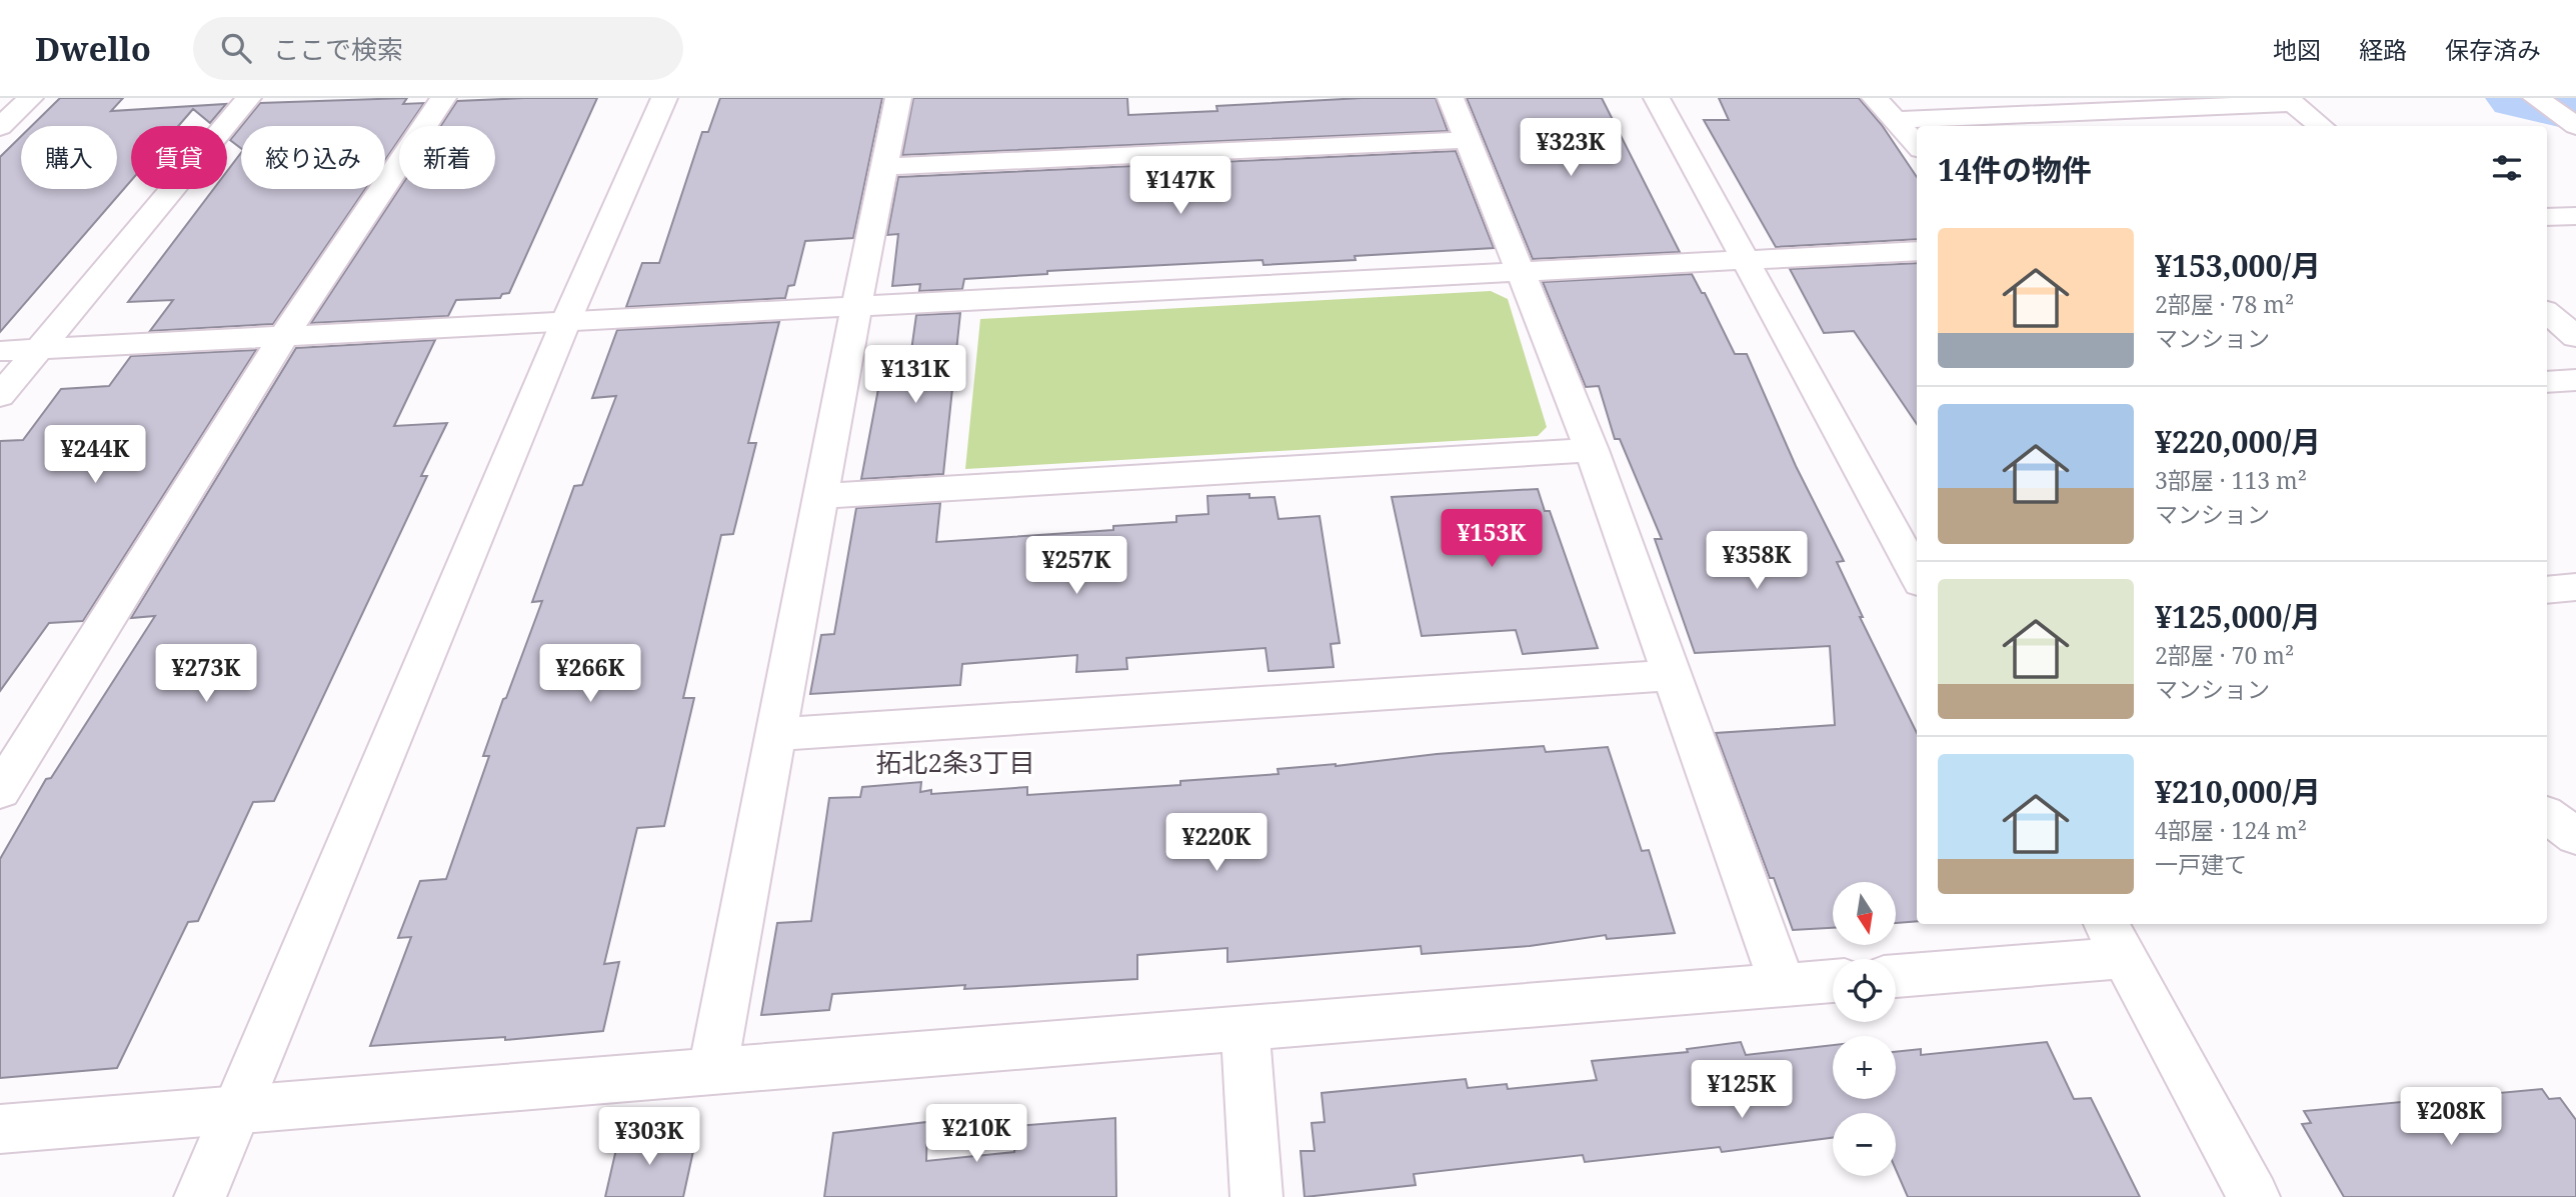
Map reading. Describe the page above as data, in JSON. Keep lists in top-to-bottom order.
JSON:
{
  "districts": ["拓北2条3丁目"],
  "north": "bottom",
  "page": {
    "header": "Dwello",
    "search": "ここで検索",
    "nav": ["地図", "経路", "保存済み"],
    "price": [
      "¥323K",
      "¥147K",
      "¥131K",
      "¥244K",
      "¥153K",
      "¥358K",
      "¥257K",
      "¥273K",
      "¥266K",
      "¥220K",
      "¥125K",
      "¥208K",
      "¥210K",
      "¥303K"
    ],
    "chip": [
      "購入",
      "賃貸",
      "絞り込み",
      "新着"
    ],
    "heading": "14件の物件",
    "list": [
      {
        "name": "¥153,000/月",
        "note": "2部屋 · 78 m² · マンション"
      },
      {
        "name": "¥220,000/月",
        "note": "3部屋 · 113 m² · マンション"
      },
      {
        "name": "¥125,000/月",
        "note": "2部屋 · 70 m² · マンション"
      },
      {
        "name": "¥210,000/月",
        "note": "4部屋 · 124 m² · 一戸建て"
      }
    ],
    "map_buttons": ["+", "−"]
  }
}
